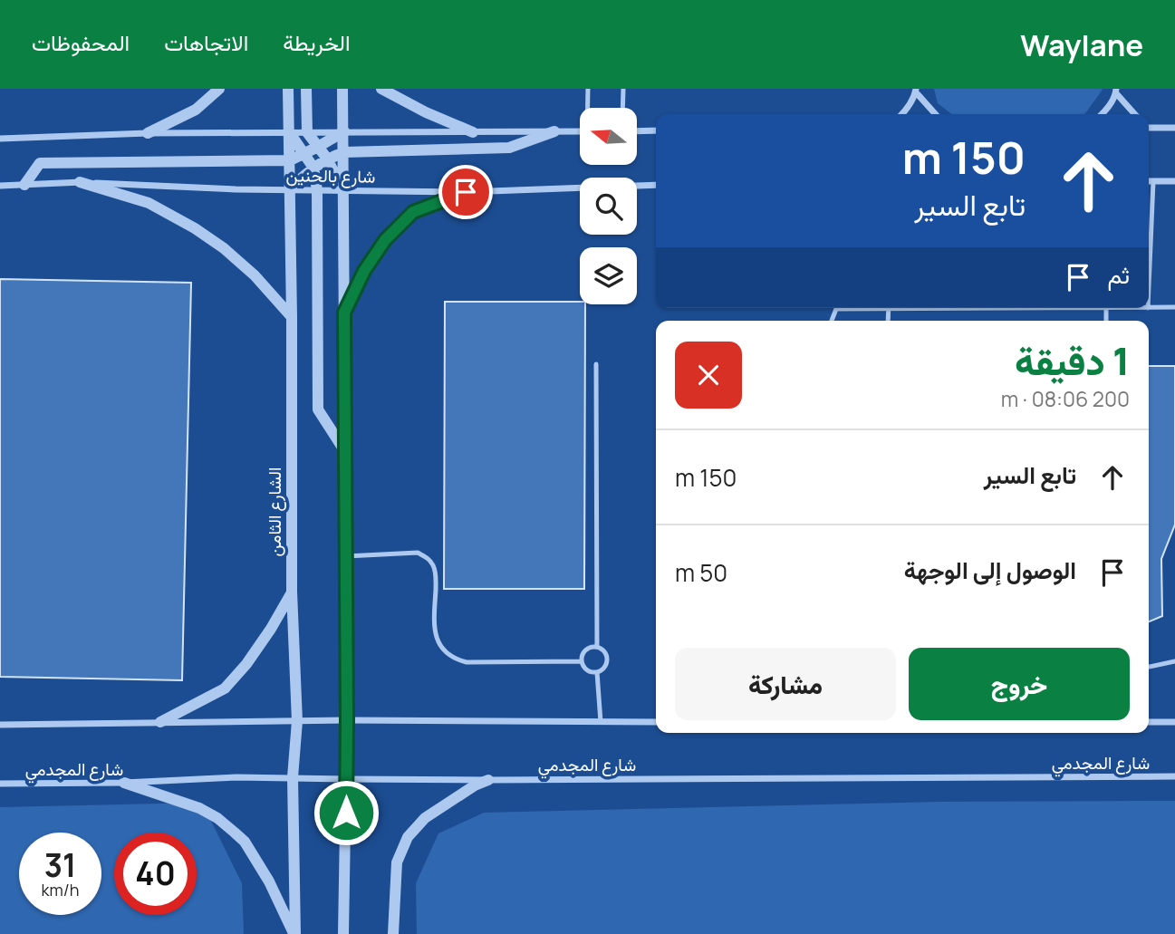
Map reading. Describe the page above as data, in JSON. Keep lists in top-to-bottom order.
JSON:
{
  "streets": {
    "street": ["شارع بالحنين", "الشارع الثامن", "شارع المجدمي"]
  },
  "crossings": [
    ["شارع بالحنين", "الشارع الثامن"],
    ["الشارع الثامن", "شارع المجدمي"]
  ],
  "north": "left",
  "page": {
    "header": "Waylane",
    "nav": ["الخريطة", "الاتجاهات", "المحفوظات"],
    "turn": ["150 m", "تابع السير"],
    "then": "ثم",
    "heading": ["1 دقيقة", "200 m · 08:06"],
    "list": [
      {
        "name": "تابع السير",
        "value": "150 m"
      },
      {
        "name": "الوصول إلى الوجهة",
        "value": "50 m"
      }
    ],
    "buttons": ["خروج", "مشاركة"],
    "speed": "31 km/h",
    "limit": "40"
  }
}
